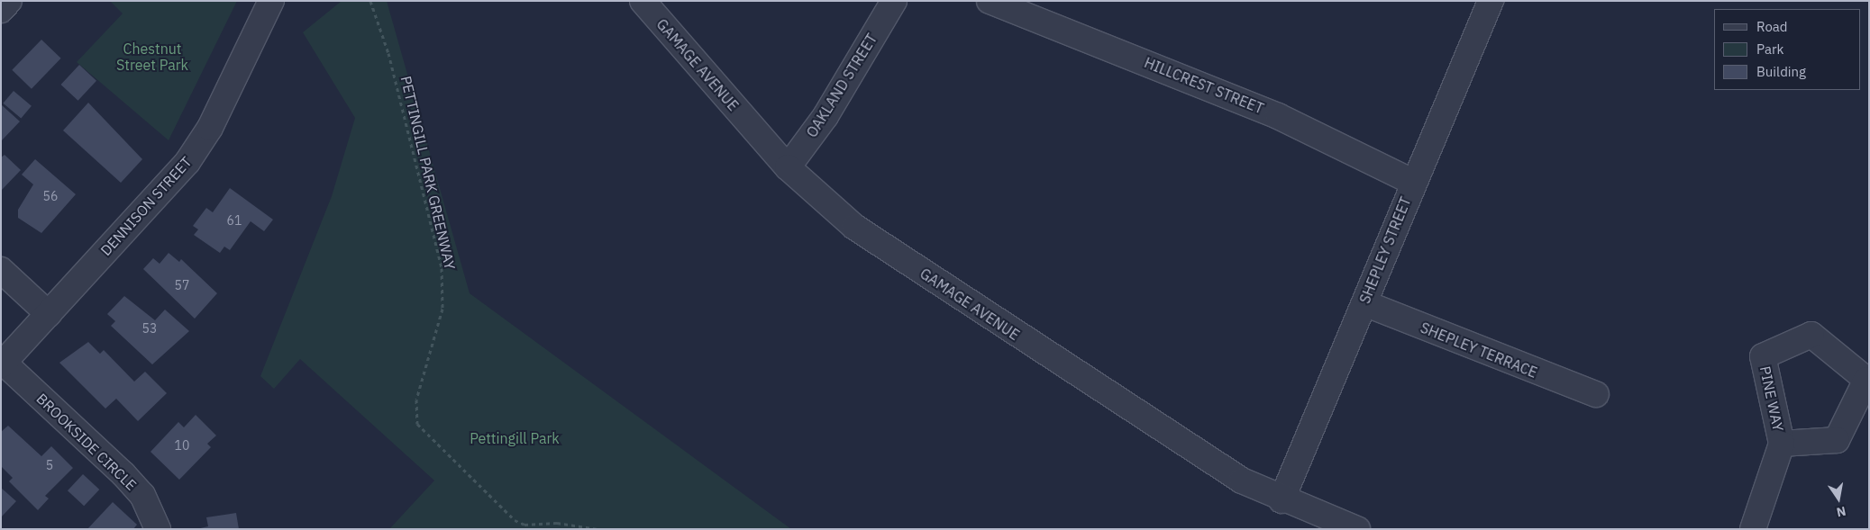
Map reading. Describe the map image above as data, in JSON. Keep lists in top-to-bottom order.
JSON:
{
  "streets": {
    "street": [
      "GAMAGE AVENUE",
      "OAKLAND STREET",
      "HILLCREST STREET",
      "DENNISON STREET",
      "SHEPLEY STREET",
      "SHEPLEY TERRACE",
      "PINE WAY",
      "BROOKSIDE CIRCLE"
    ],
    "path": ["PETTINGILL PARK GREENWAY"]
  },
  "crossings": [
    ["GAMAGE AVENUE", "OAKLAND STREET"],
    ["GAMAGE AVENUE", "SHEPLEY STREET"],
    ["HILLCREST STREET", "SHEPLEY STREET"],
    ["DENNISON STREET", "BROOKSIDE CIRCLE"],
    ["SHEPLEY STREET", "SHEPLEY TERRACE"]
  ],
  "parks": ["Chestnut Street Park", "Pettingill Park"],
  "house_numbers": [
    "56",
    "61",
    "57",
    "53",
    "10",
    "5"
  ],
  "legend": ["Road", "Park", "Building"],
  "north": "bottom"
}
